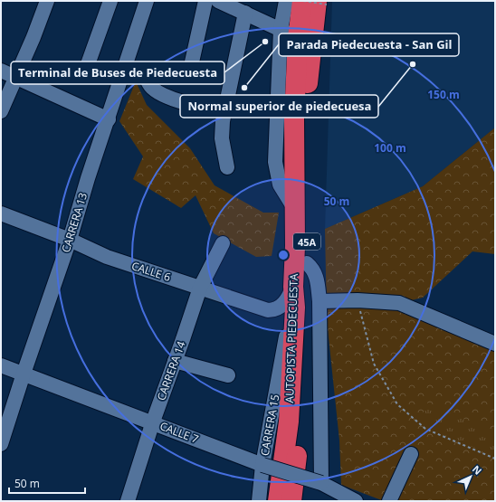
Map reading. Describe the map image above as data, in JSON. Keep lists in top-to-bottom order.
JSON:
{
  "streets": {
    "highway": ["45A", "AUTOPISTA PIEDECUESTA"],
    "street": [
      "CARRERA 13",
      "CALLE 6",
      "CARRERA 14",
      "CARRERA 15",
      "CALLE 7"
    ]
  },
  "crossings": [
    ["CARRERA 13", "CALLE 6"],
    ["CARRERA 13", "CALLE 7"],
    ["CALLE 6", "AUTOPISTA PIEDECUESTA"],
    ["CALLE 6", "CARRERA 14"],
    ["AUTOPISTA PIEDECUESTA", "CARRERA 15"],
    ["CARRERA 14", "CALLE 7"],
    ["CARRERA 15", "CALLE 7"]
  ],
  "places": ["Terminal de Buses de Piedecuesta", "Normal superior de piedecuesa", "Parada Piedecuesta - San Gil"],
  "scale_bar": "50 m",
  "north": "top right",
  "rings": ["150 m", "100 m", "50 m"]
}
